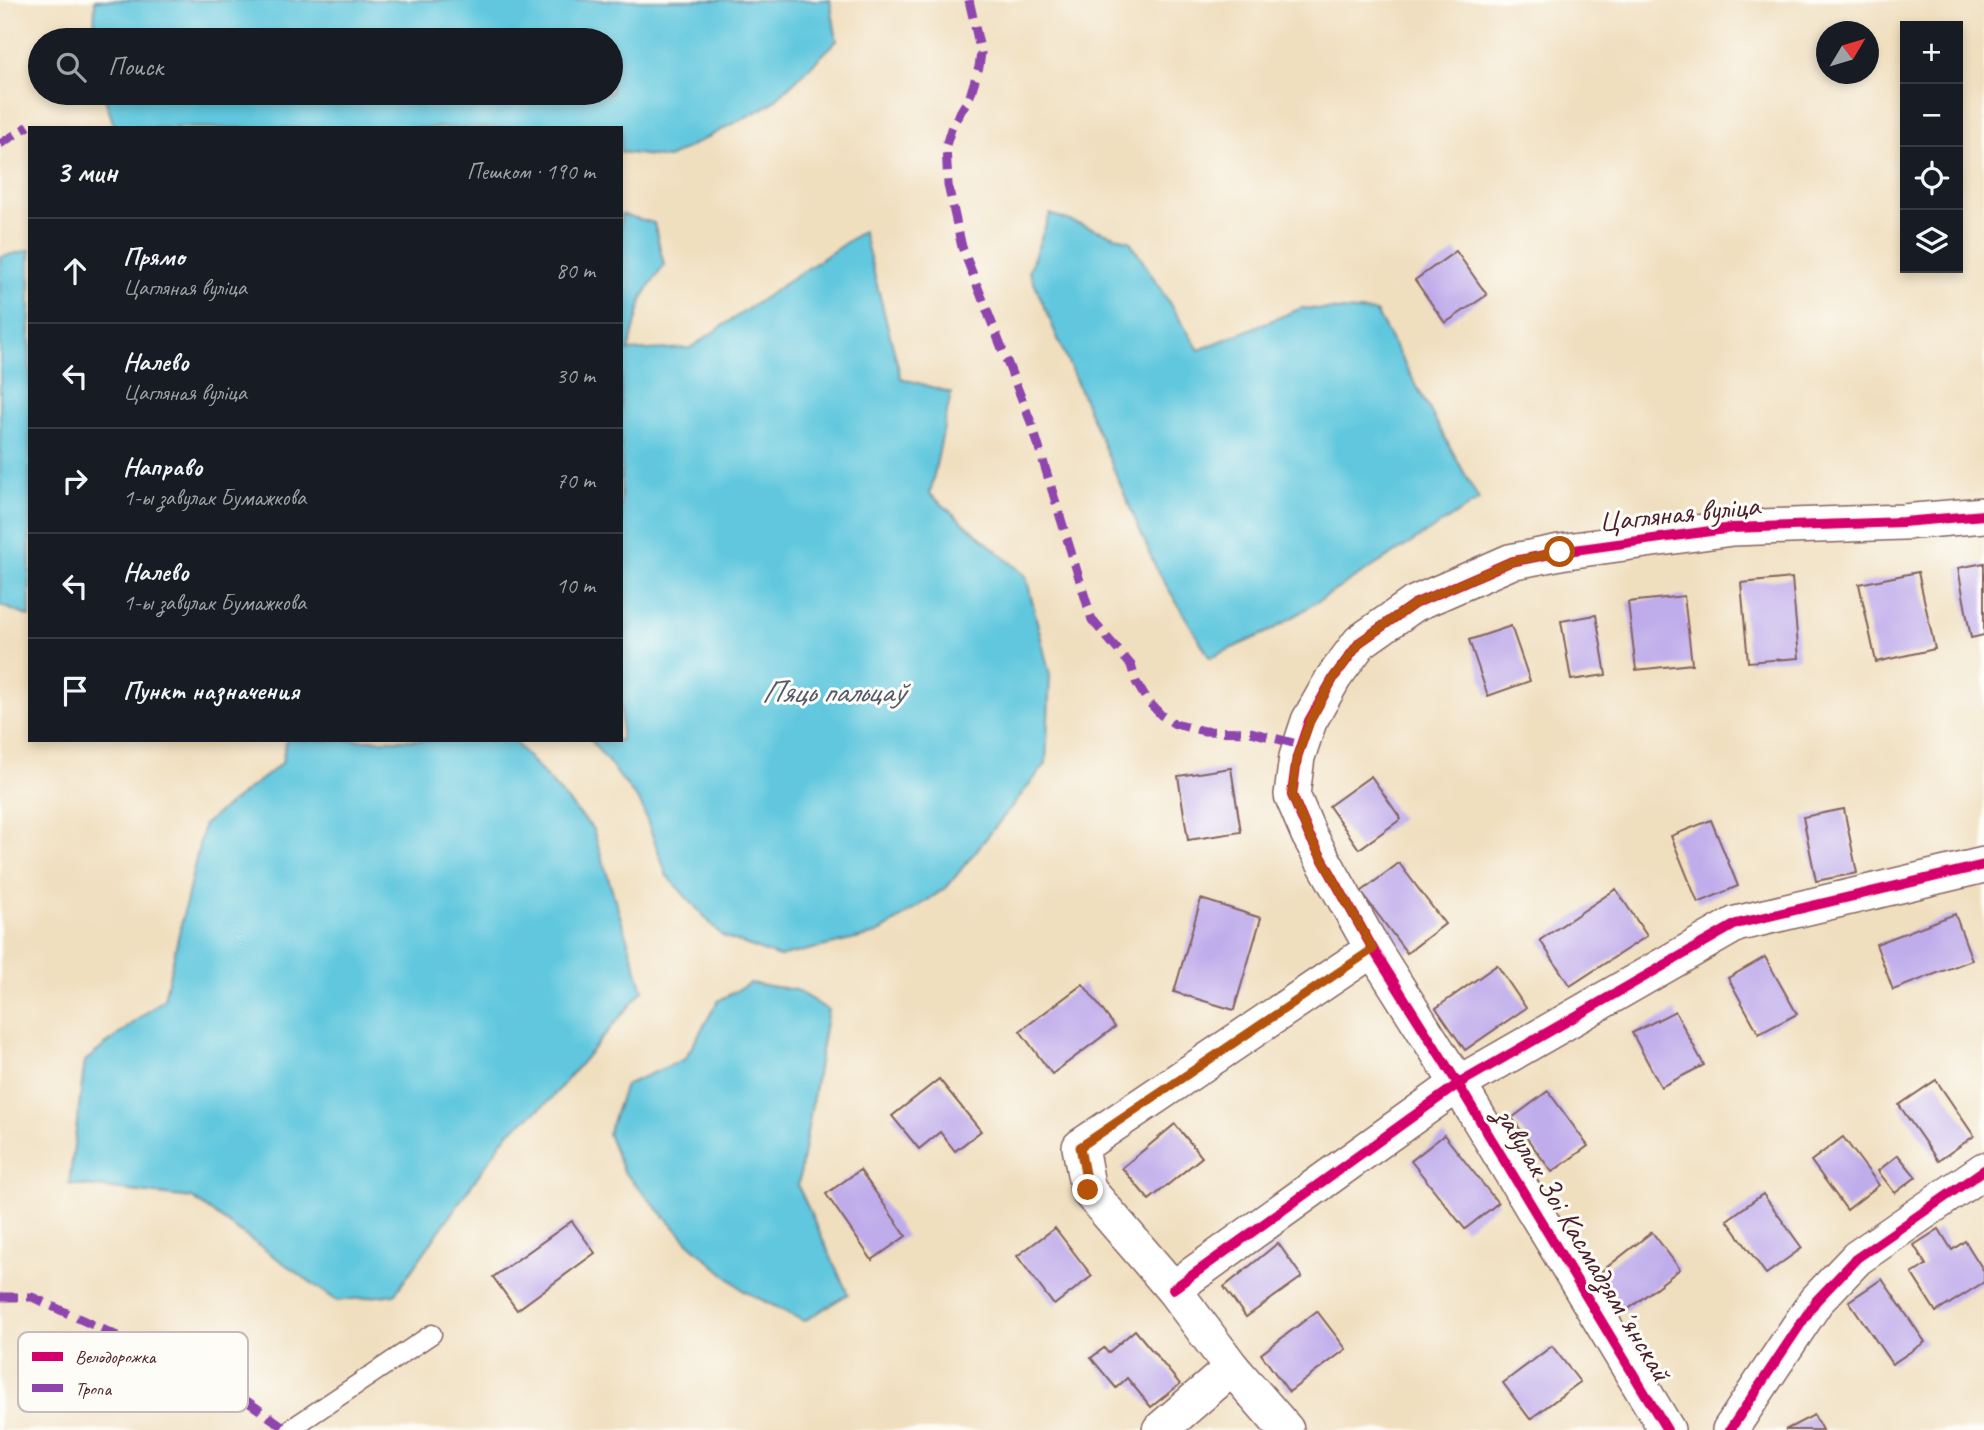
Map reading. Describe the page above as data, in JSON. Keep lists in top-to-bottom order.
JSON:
{
  "streets": {
    "street": ["Цагляная вуліца", "завулак Зоі Касмадзямʼянскай"]
  },
  "crossings": [
    ["Цагляная вуліца", "завулак Зоі Касмадзямʼянскай"]
  ],
  "water": ["Пяць пальцаў"],
  "legend": ["Велодорожка", "Тропа"],
  "north": "top right",
  "page": {
    "map_buttons": ["+", "−"],
    "search": "Поиск",
    "heading": ["3 мин", "Пешком · 190 m"],
    "list": [
      ["Прямо", "Цагляная вуліца", "80 m"],
      ["Налево", "Цагляная вуліца", "30 m"],
      ["Направо", "1-ы завулак Бумажкова", "70 m"],
      ["Налево", "1-ы завулак Бумажкова", "10 m"],
      "Пункт назначения"
    ]
  }
}
